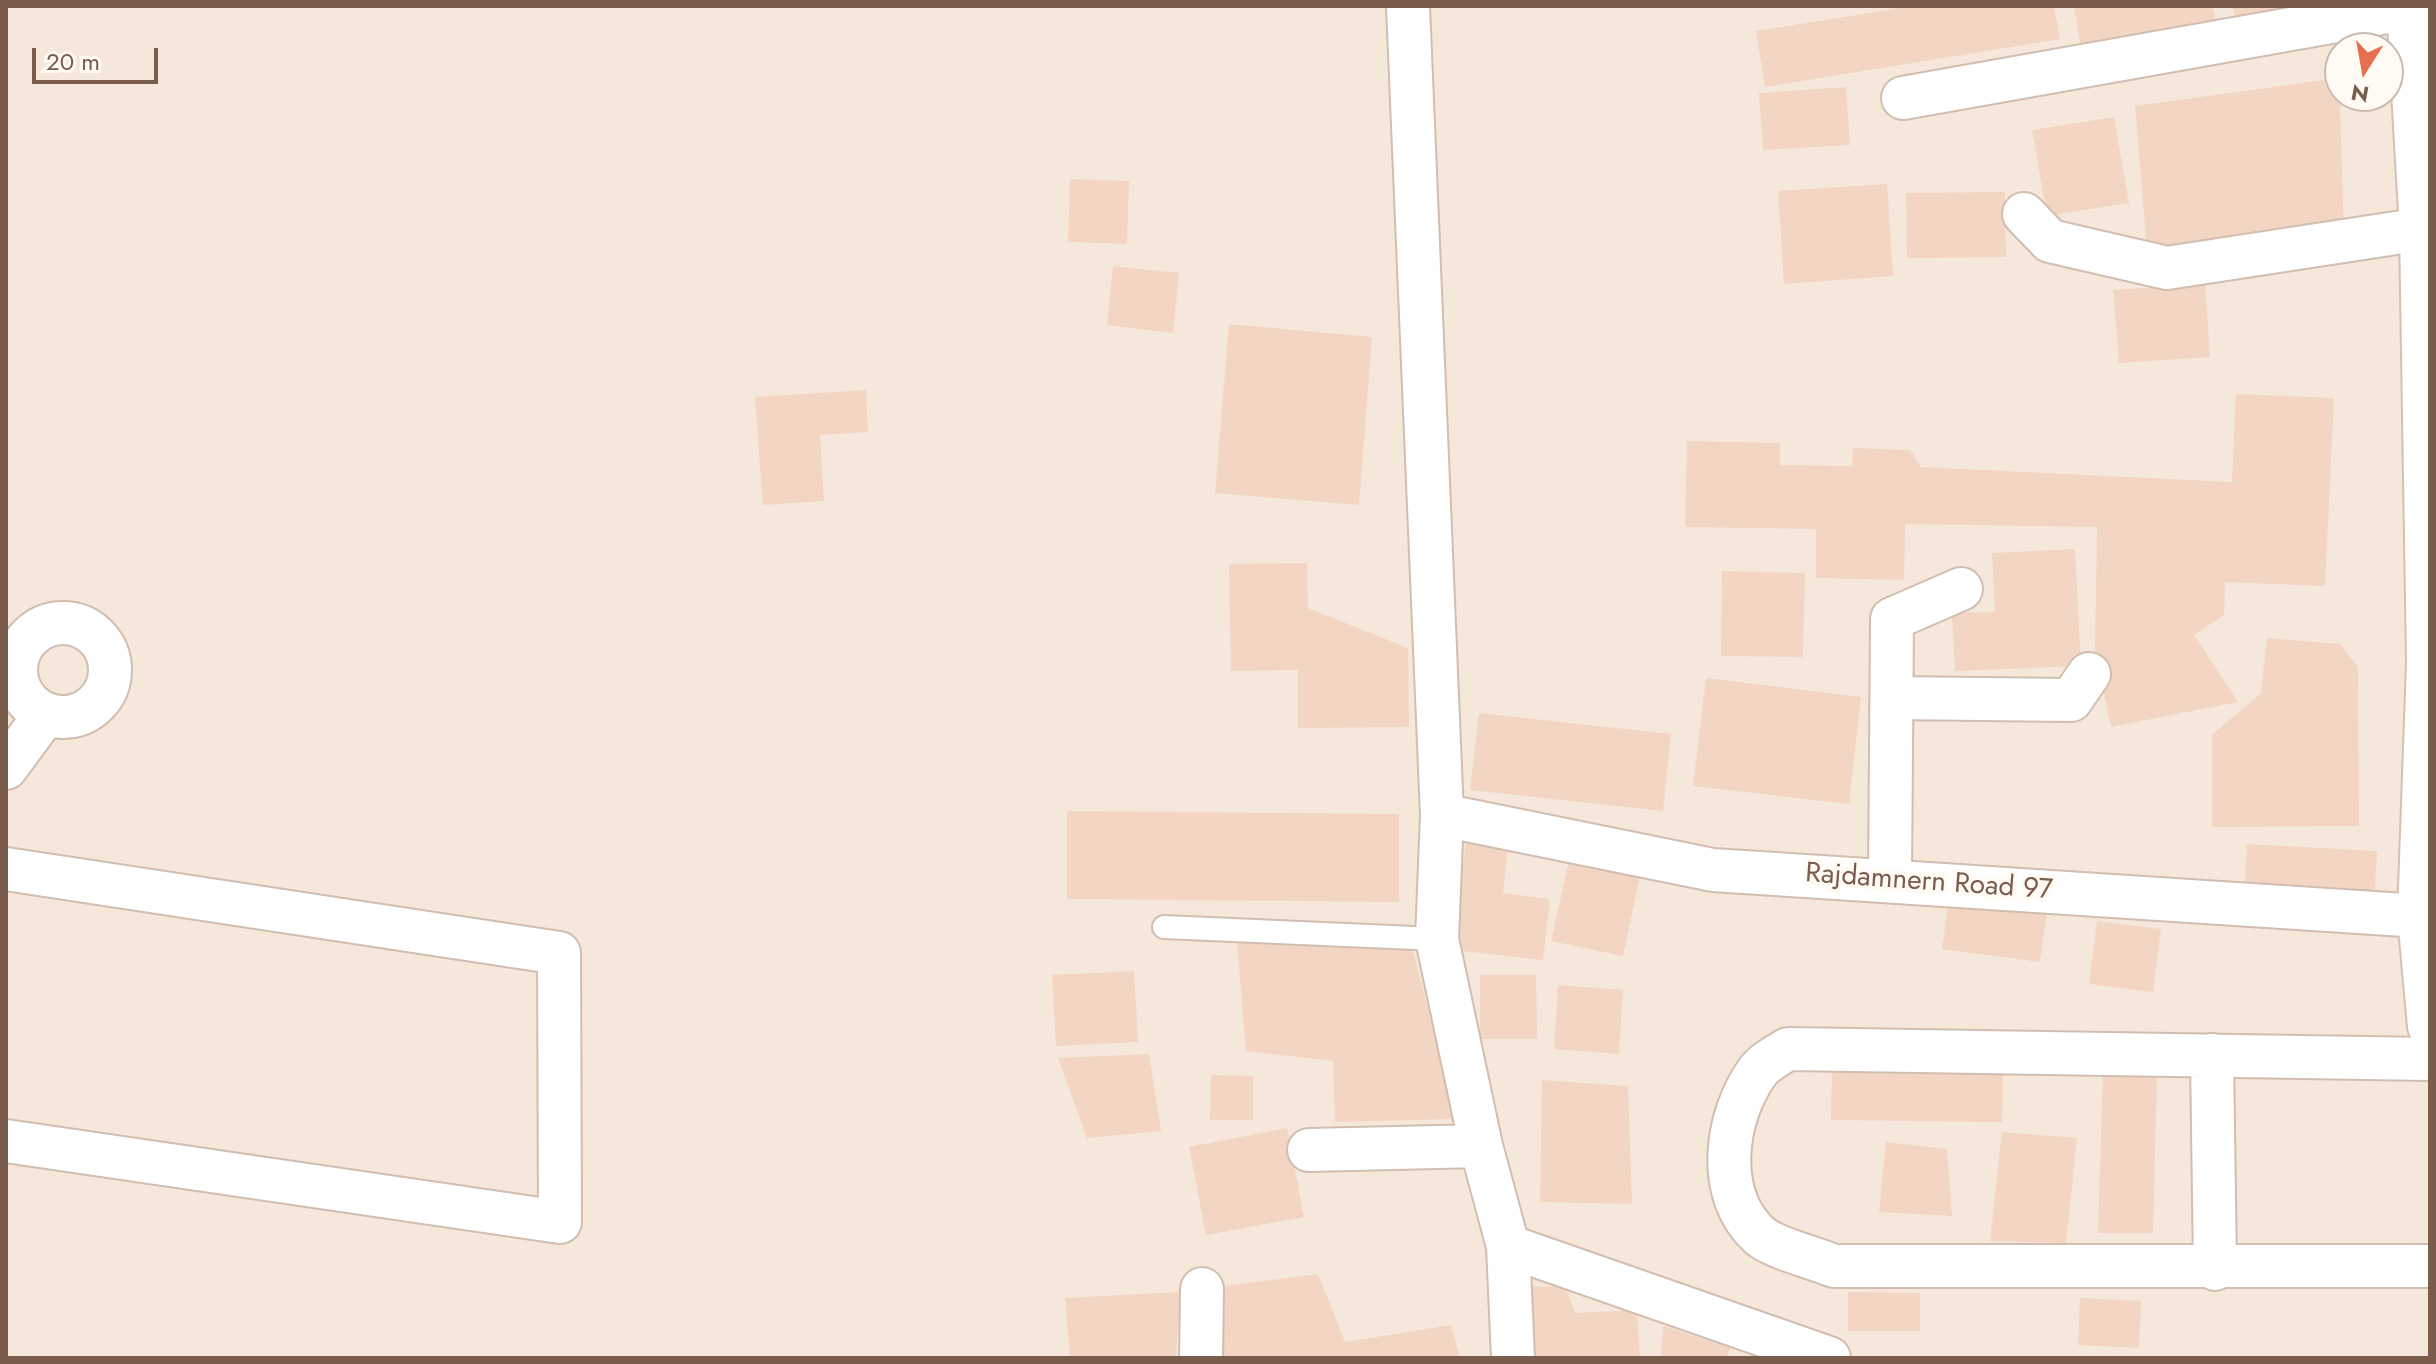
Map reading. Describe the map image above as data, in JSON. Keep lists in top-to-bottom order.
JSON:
{
  "streets": {
    "street": ["Rajdamnern Road 97"]
  },
  "scale_bar": "20 m",
  "north": "bottom"
}
